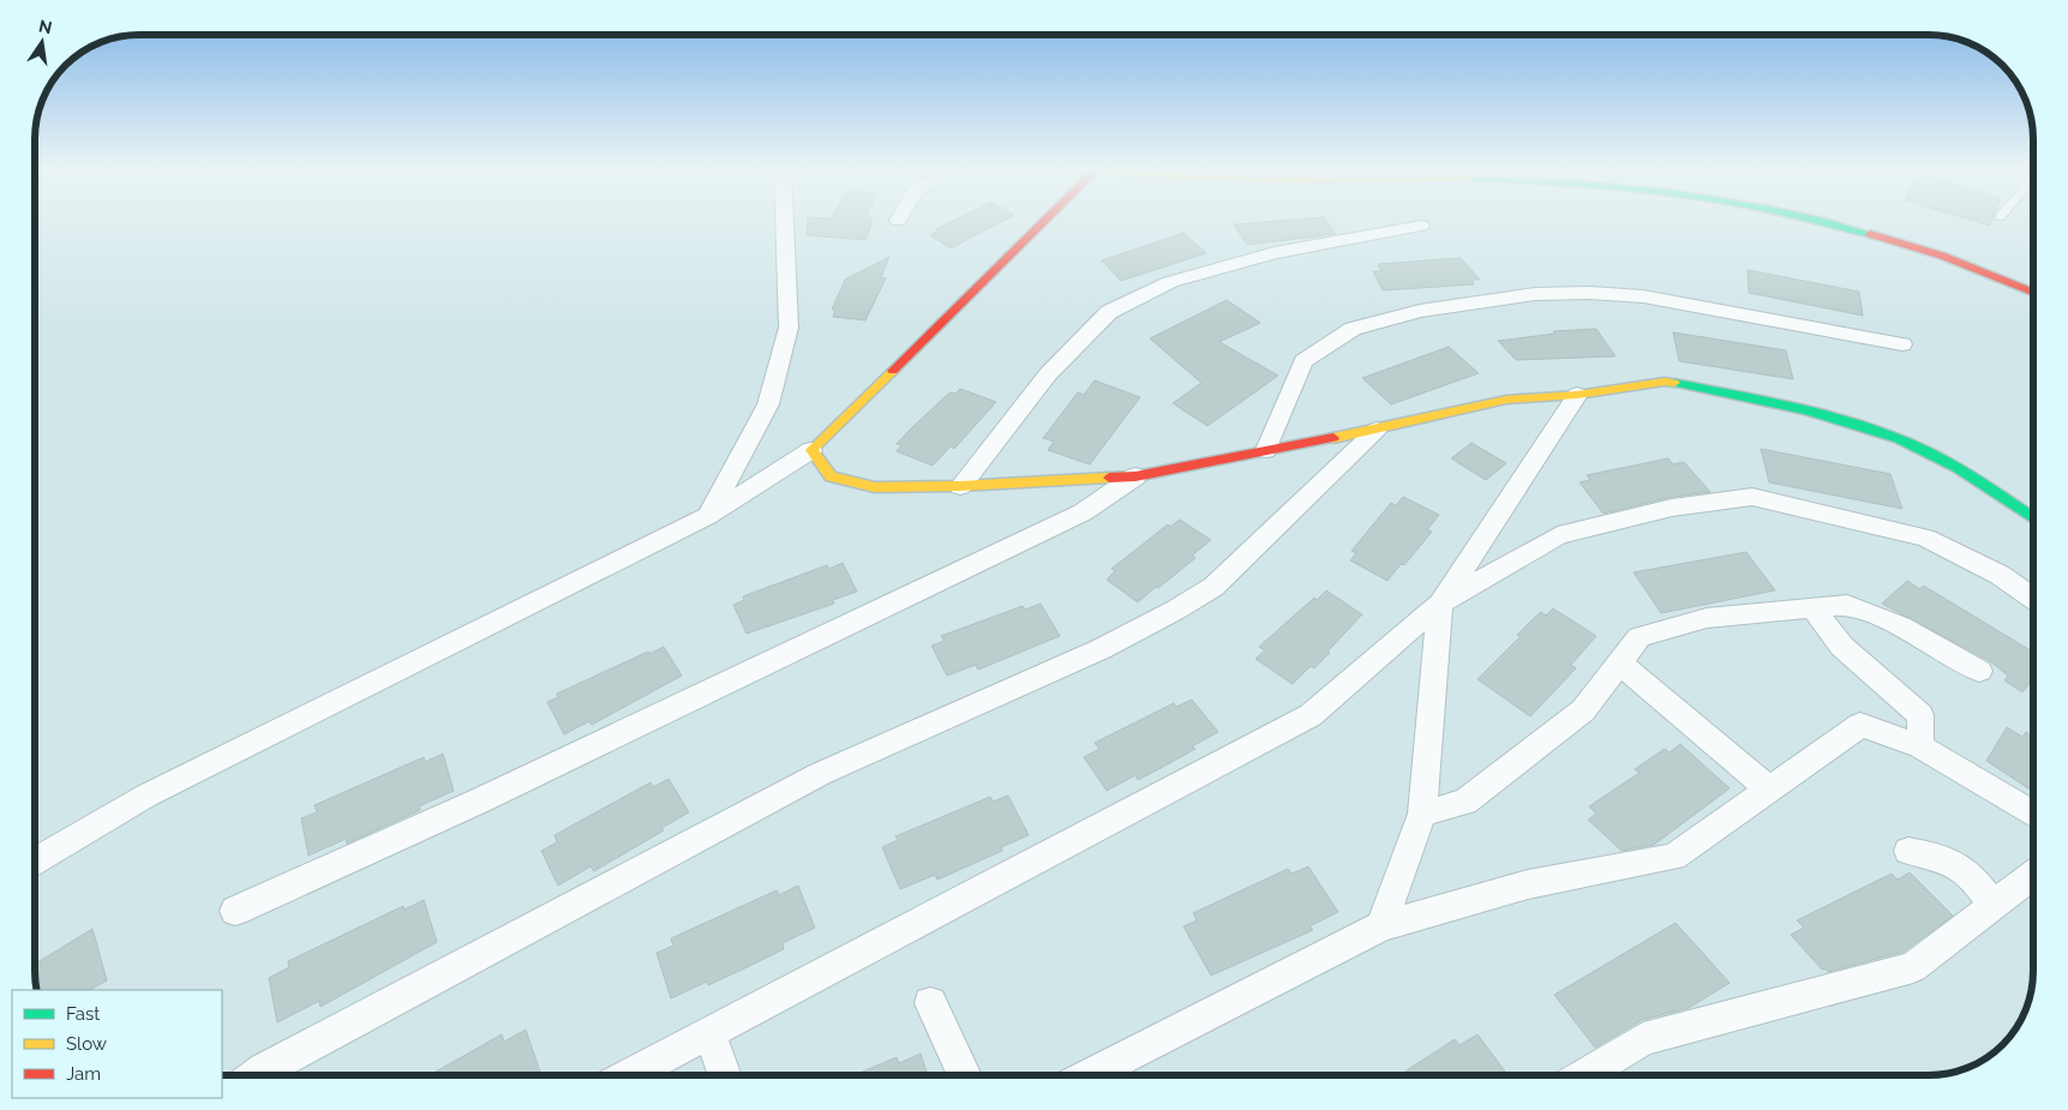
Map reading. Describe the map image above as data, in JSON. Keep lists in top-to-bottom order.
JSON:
{
  "legend": ["Fast", "Slow", "Jam"],
  "north": "top"
}
